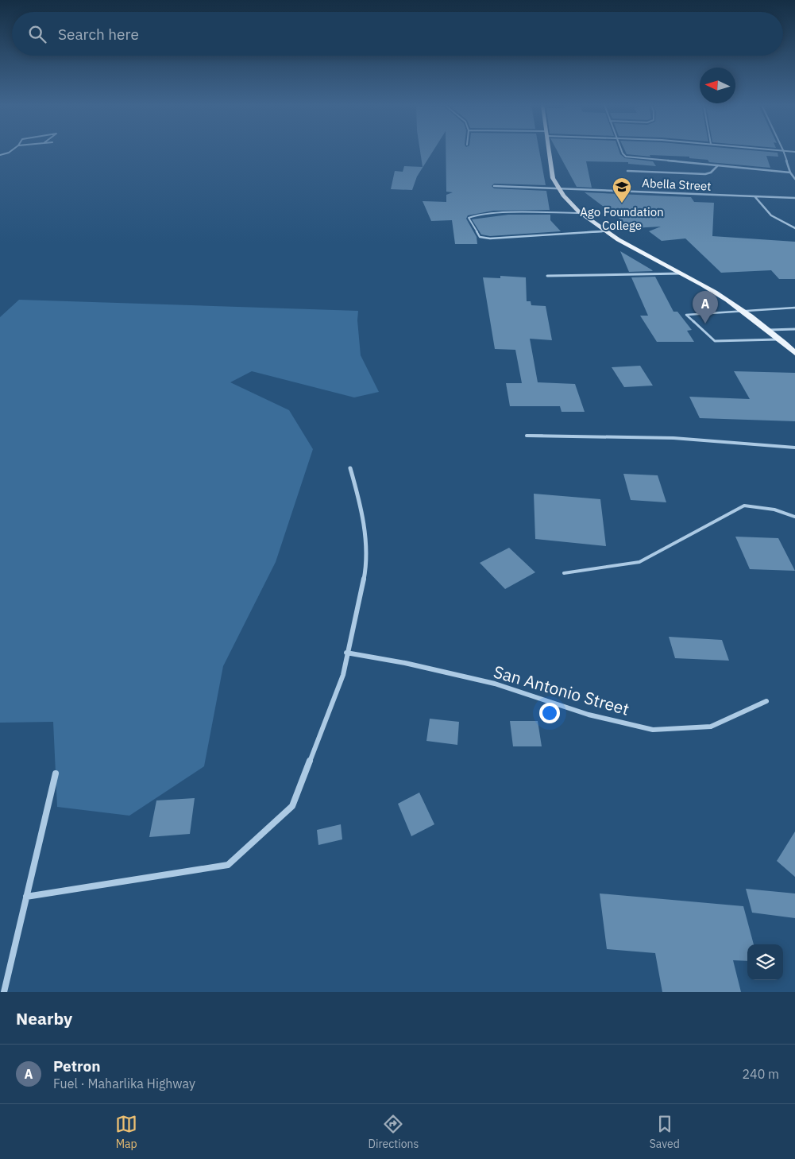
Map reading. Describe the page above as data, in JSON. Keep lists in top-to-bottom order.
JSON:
{
  "streets": {
    "street": ["Abella Street", "San Antonio Street"]
  },
  "places": {
    "school or university": ["Ago Foundation College"]
  },
  "north": "left",
  "page": {
    "search": "Search here",
    "pins": "A",
    "heading": "Nearby",
    "list": [
      {
        "mark": "A",
        "name": "Petron",
        "note": "Fuel · Maharlika Highway",
        "value": "240 m"
      }
    ],
    "nav": ["Map", "Directions", "Saved"]
  }
}
